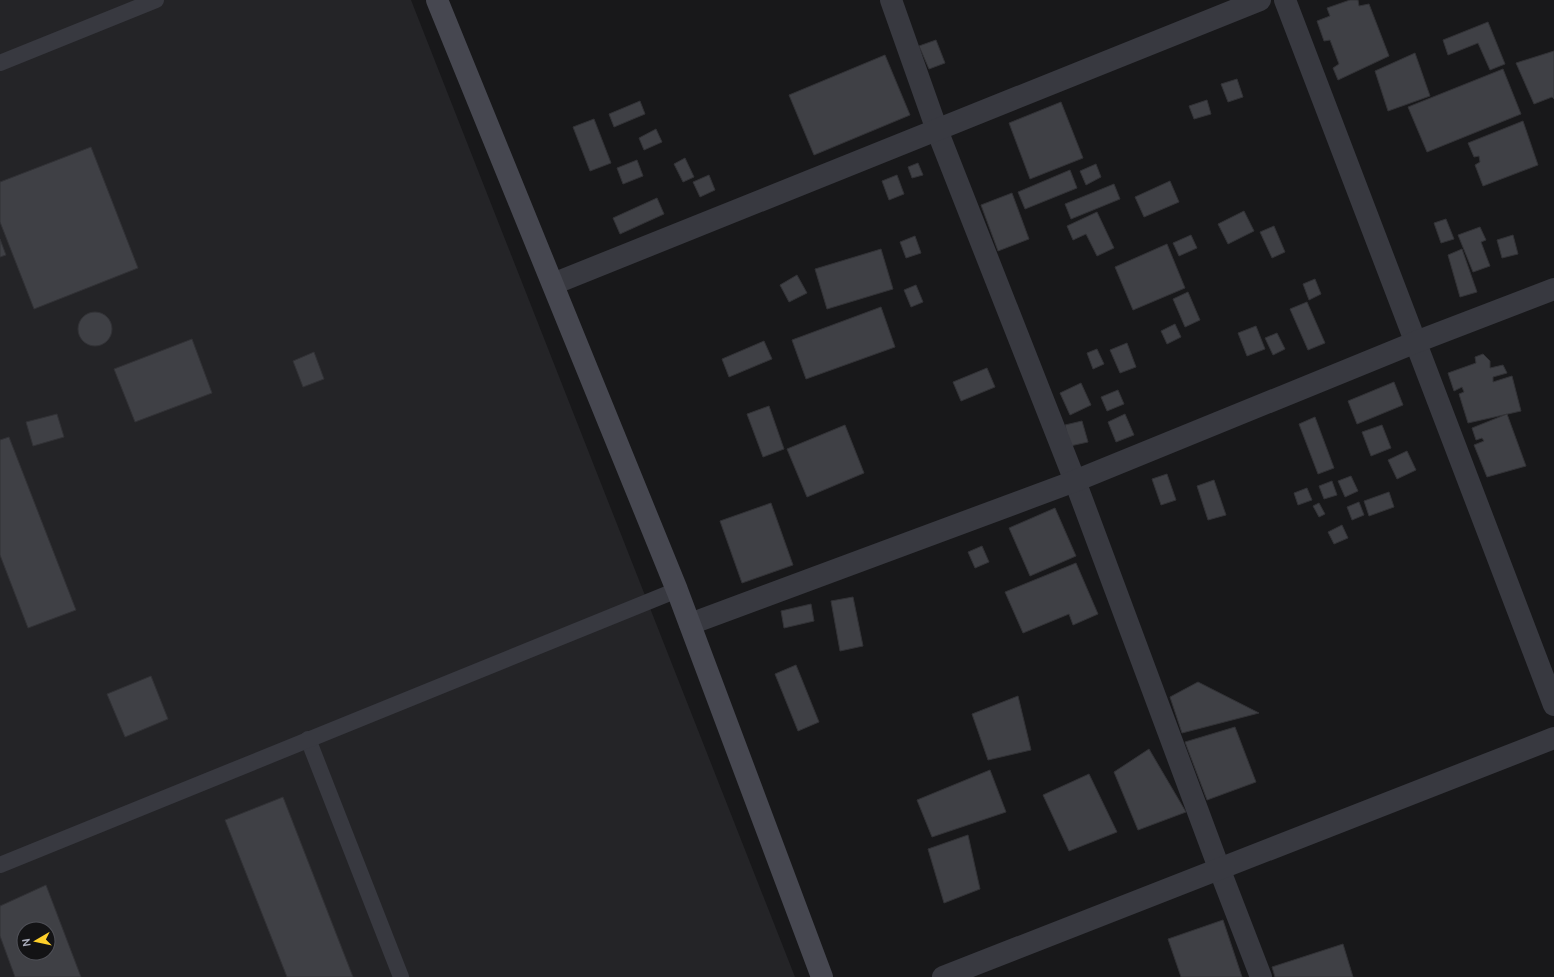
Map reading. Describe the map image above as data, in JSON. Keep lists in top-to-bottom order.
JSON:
{
  "north": "left"
}
